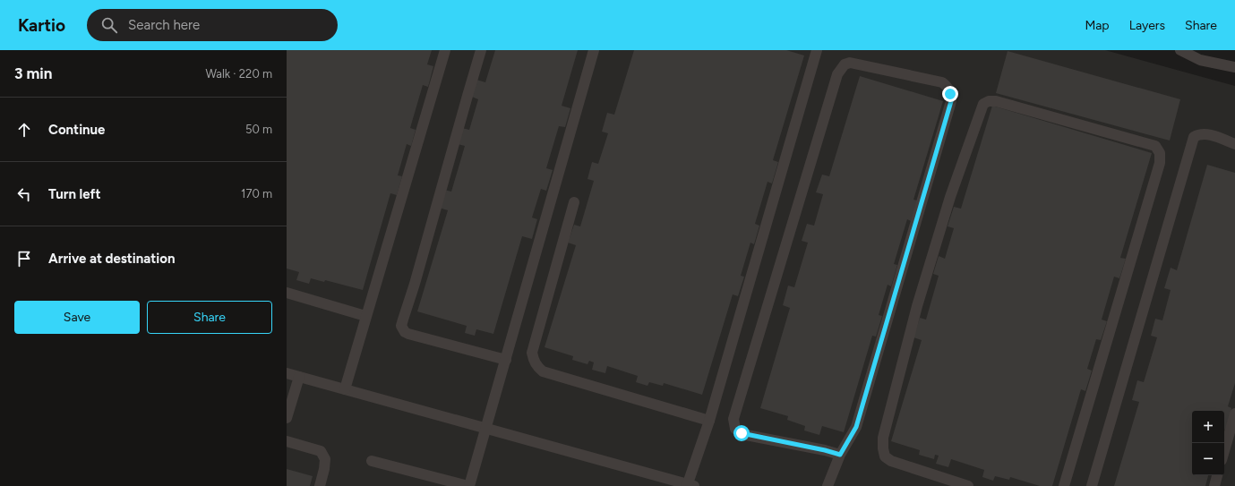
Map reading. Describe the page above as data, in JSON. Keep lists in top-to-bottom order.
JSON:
{
  "page": {
    "header": "Kartio",
    "search": "Search here",
    "nav": ["Map", "Layers", "Share"],
    "heading": ["3 min", "Walk · 220 m"],
    "list": [
      ["Continue", "50 m"],
      ["Turn left", "170 m"],
      "Arrive at destination"
    ],
    "buttons": ["Save", "Share"],
    "map_buttons": ["+", "−"]
  }
}
